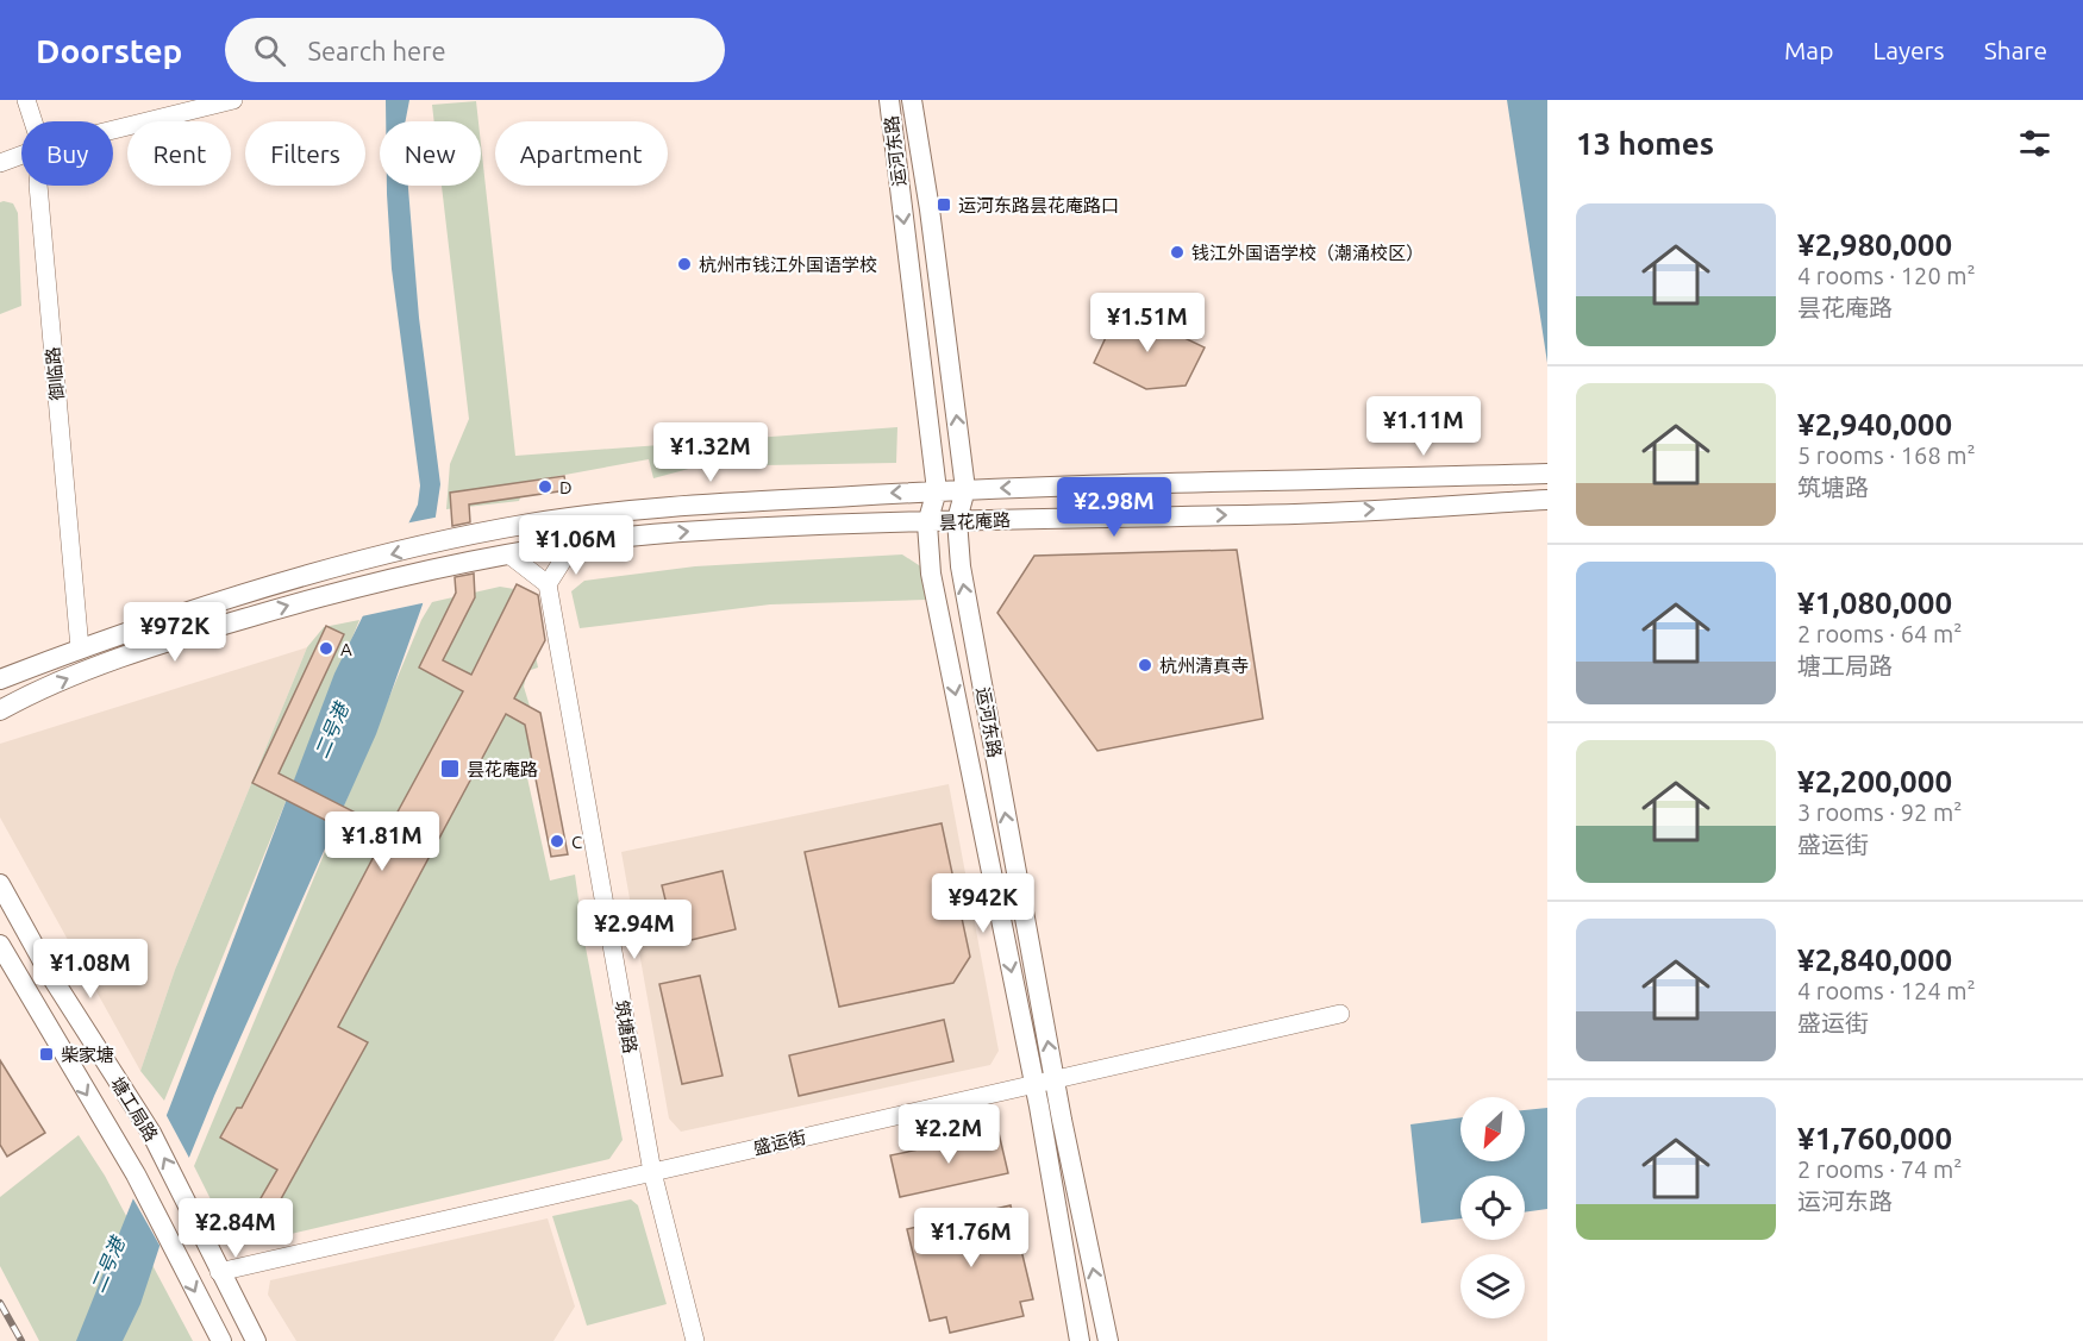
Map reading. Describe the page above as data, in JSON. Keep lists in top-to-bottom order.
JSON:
{
  "streets": {
    "main road": ["运河东路", "昙花庵路", "塘工局路"],
    "street": ["御临路", "筑塘路", "盛运街"]
  },
  "crossings": [
    ["运河东路", "昙花庵路"],
    ["运河东路", "盛运街"],
    ["御临路", "昙花庵路"],
    ["筑塘路", "盛运街"],
    ["塘工局路", "盛运街"]
  ],
  "water": ["二号港"],
  "places": {
    "transit": ["运河东路昙花庵路口", "昙花庵路", "柴家塘"],
    "other": [
      "钱江外国语学校（潮涌校区）",
      "杭州市钱江外国语学校",
      "D",
      "A",
      "杭州清真寺",
      "C"
    ]
  },
  "north": "bottom left",
  "page": {
    "header": "Doorstep",
    "search": "Search here",
    "nav": ["Map", "Layers", "Share"],
    "heading": "13 homes",
    "chip": [
      "Buy",
      "Rent",
      "Filters",
      "New",
      "Apartment"
    ],
    "list": [
      {
        "name": "¥2,980,000",
        "note": "4 rooms · 120 m² · 昙花庵路"
      },
      {
        "name": "¥2,940,000",
        "note": "5 rooms · 168 m² · 筑塘路"
      },
      {
        "name": "¥1,080,000",
        "note": "2 rooms · 64 m² · 塘工局路"
      },
      {
        "name": "¥2,200,000",
        "note": "3 rooms · 92 m² · 盛运街"
      },
      {
        "name": "¥2,840,000",
        "note": "4 rooms · 124 m² · 盛运街"
      },
      {
        "name": "¥1,760,000",
        "note": "2 rooms · 74 m² · 运河东路"
      }
    ],
    "price": [
      "¥1.51M",
      "¥1.11M",
      "¥1.32M",
      "¥2.98M",
      "¥1.06M",
      "¥972K",
      "¥1.81M",
      "¥942K",
      "¥2.94M",
      "¥1.08M",
      "¥2.2M",
      "¥2.84M",
      "¥1.76M"
    ]
  }
}
